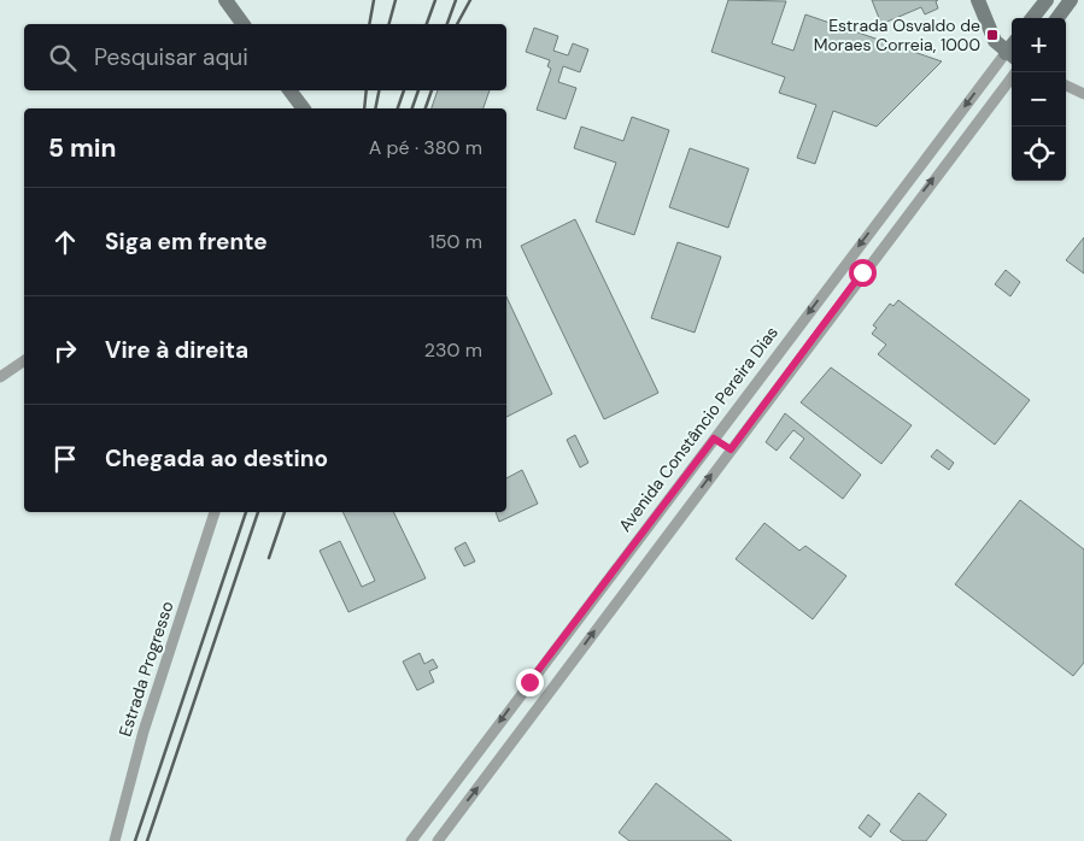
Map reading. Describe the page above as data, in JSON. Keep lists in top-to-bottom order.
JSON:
{
  "streets": {
    "street": ["Avenida Constâncio Pereira Dias", "Estrada Progresso"]
  },
  "places": {
    "transit": ["Estrada Osvaldo de Moraes Correia, 1000"]
  },
  "page": {
    "map_buttons": ["+", "−"],
    "search": "Pesquisar aqui",
    "heading": ["5 min", "A pé · 380 m"],
    "list": [
      ["Siga em frente", "150 m"],
      ["Vire à direita", "230 m"],
      "Chegada ao destino"
    ]
  }
}
